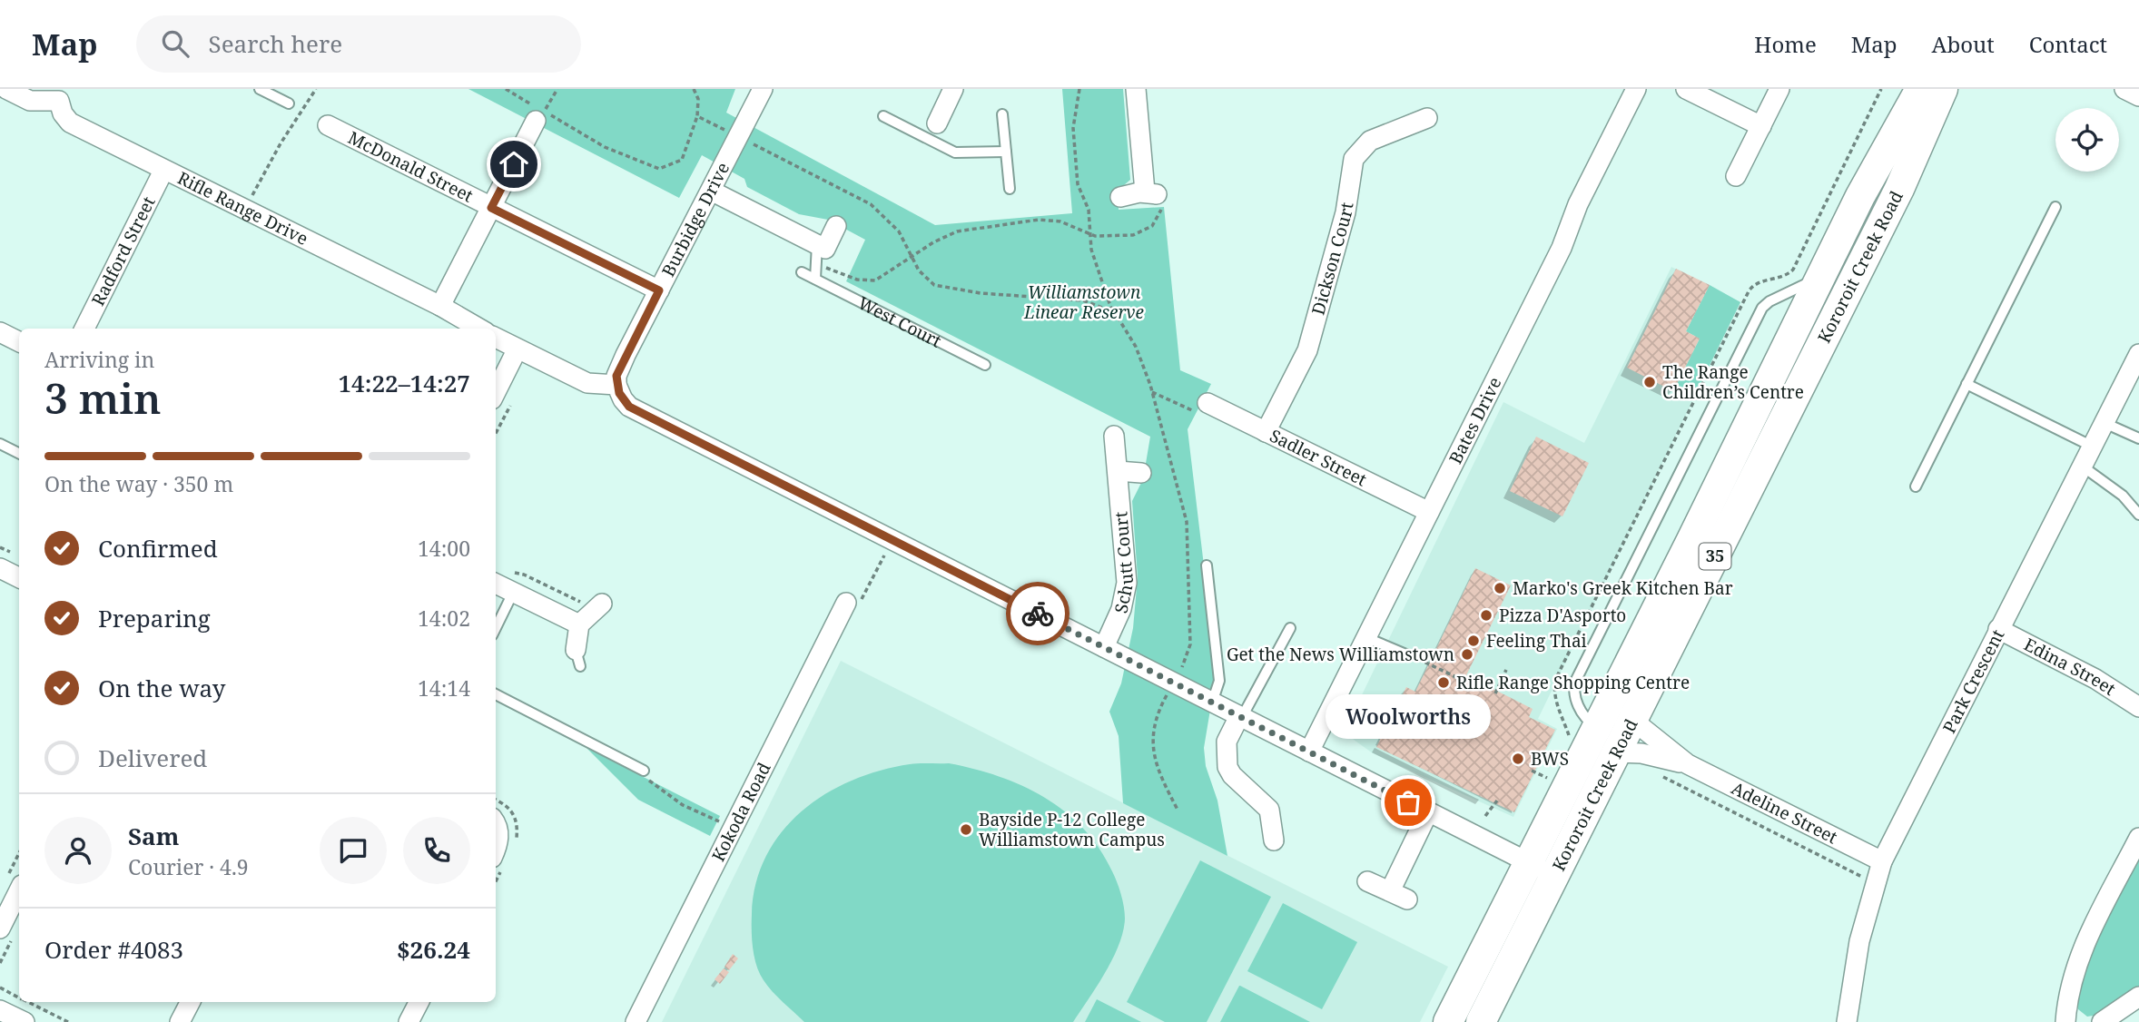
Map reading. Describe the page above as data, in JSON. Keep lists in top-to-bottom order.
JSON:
{
  "streets": {
    "main road": ["Kororoit Creek Road", "35"],
    "street": [
      "McDonald Street",
      "Rifle Range Drive",
      "Burbidge Drive",
      "Radford Street",
      "Dickson Court",
      "Bates Drive",
      "Sadler Street",
      "Schutt Court",
      "Edina Street",
      "Park Crescent",
      "Kokoda Road",
      "Adeline Street"
    ],
    "lane": ["West Court"]
  },
  "crossings": [
    ["McDonald Street", "Burbidge Drive"],
    ["Rifle Range Drive", "Radford Street"],
    ["Dickson Court", "Sadler Street"],
    ["Kororoit Creek Road", "Adeline Street"],
    ["Bates Drive", "Sadler Street"],
    ["Edina Street", "Park Crescent"],
    ["Park Crescent", "Adeline Street"]
  ],
  "parks": ["Williamstown Linear Reserve"],
  "places": [
    "The Range Children’s Centre",
    "Marko's Greek Kitchen Bar",
    "Pizza D'Asporto",
    "Feeling Thai",
    "Get the News Williamstown",
    "Rifle Range Shopping Centre",
    "BWS",
    "Woolworths",
    "Bayside P-12 College Williamstown Campus"
  ],
  "page": {
    "header": "Map",
    "search": "Search here",
    "nav": [
      "Home",
      "Map",
      "About",
      "Contact"
    ],
    "heading": ["3 min", "Arriving in", "14:22–14:27"],
    "panel": [
      "Sam",
      "Courier · 4.9",
      "Order #4083",
      "$26.24"
    ],
    "bar": "On the way · 350 m",
    "list": [
      ["Confirmed", "14:00"],
      ["Preparing", "14:02"],
      ["On the way", "14:14"],
      "Delivered"
    ],
    "bubble": "Woolworths"
  }
}
